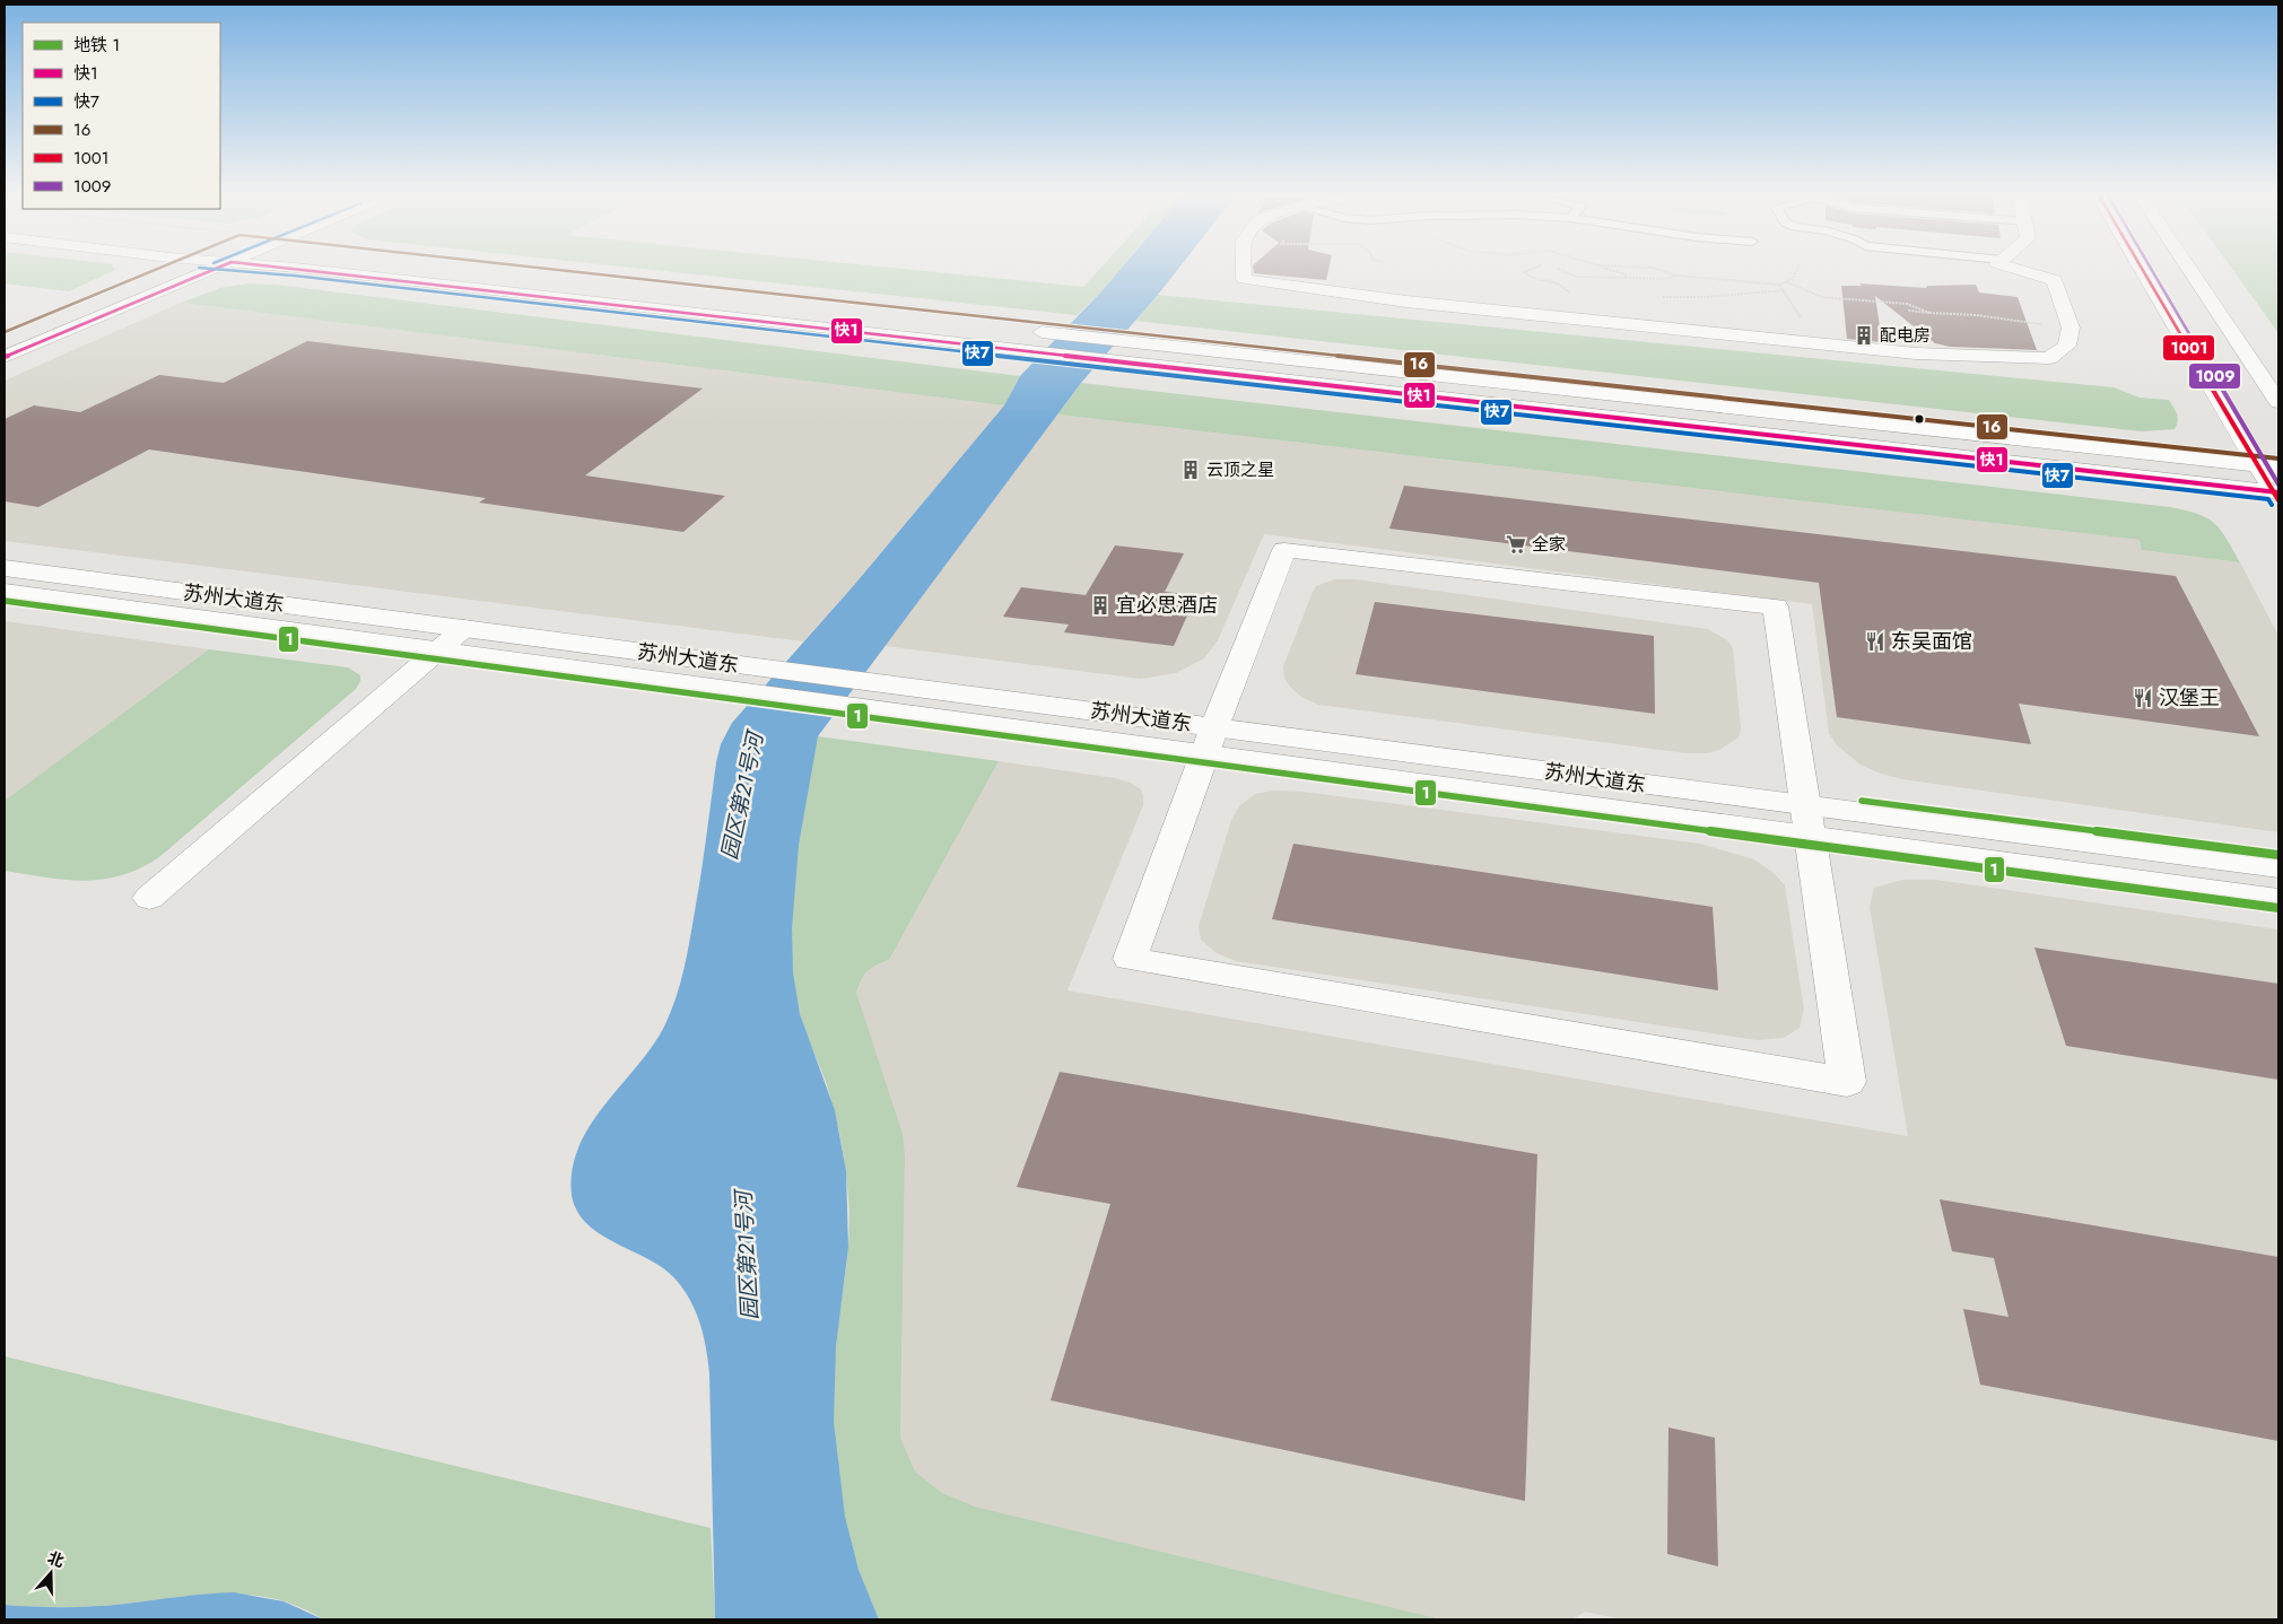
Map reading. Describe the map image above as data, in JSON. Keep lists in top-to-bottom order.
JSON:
{
  "streets": {
    "main road": ["苏州大道东"]
  },
  "water": ["园区第21号河"],
  "places": {
    "building": ["配电房", "云顶之星", "宜必思酒店"],
    "supermarket": ["全家"],
    "restaurant": ["东吴面馆", "汉堡王"]
  },
  "lines": [
    "transit line 快1",
    "transit line 快7",
    "transit line 16",
    "transit line 1001",
    "transit line 1009",
    "metro line 1"
  ],
  "legend": [
    "地铁 1",
    "快1",
    "快7",
    "16",
    "1001",
    "1009"
  ],
  "north": "top"
}
